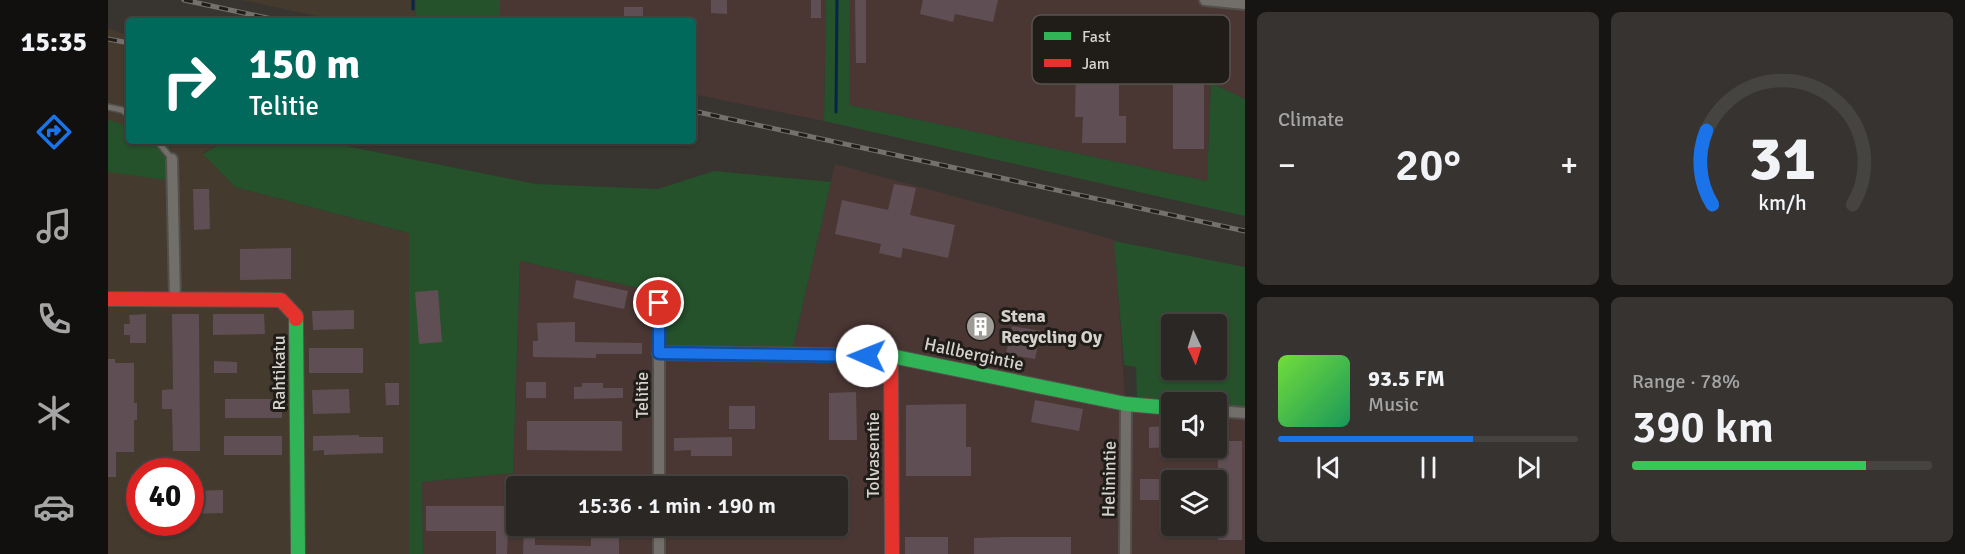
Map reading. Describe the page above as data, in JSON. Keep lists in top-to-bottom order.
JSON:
{
  "streets": {
    "street": [
      "Hallbergintie",
      "Rahtikatu",
      "Telitie",
      "Tolvasentie",
      "Helinintie"
    ]
  },
  "crossings": [
    ["Hallbergintie", "Telitie"],
    ["Hallbergintie", "Tolvasentie"],
    ["Hallbergintie", "Helinintie"]
  ],
  "places": {
    "building": ["Stena Recycling Oy"]
  },
  "legend": ["Fast", "Jam"],
  "north": "bottom",
  "page": {
    "tabs": "15:35",
    "tile": [
      "Climate",
      ["Range · 78%", "390 km"]
    ],
    "turn": ["150 m", "Telitie"],
    "heat": ["−", "20°", "+"],
    "song": ["93.5 FM", "Music"],
    "limit": "40",
    "trip": "15:36 · 1 min · 190 m",
    "gauge": ["31", "km/h"]
  }
}
